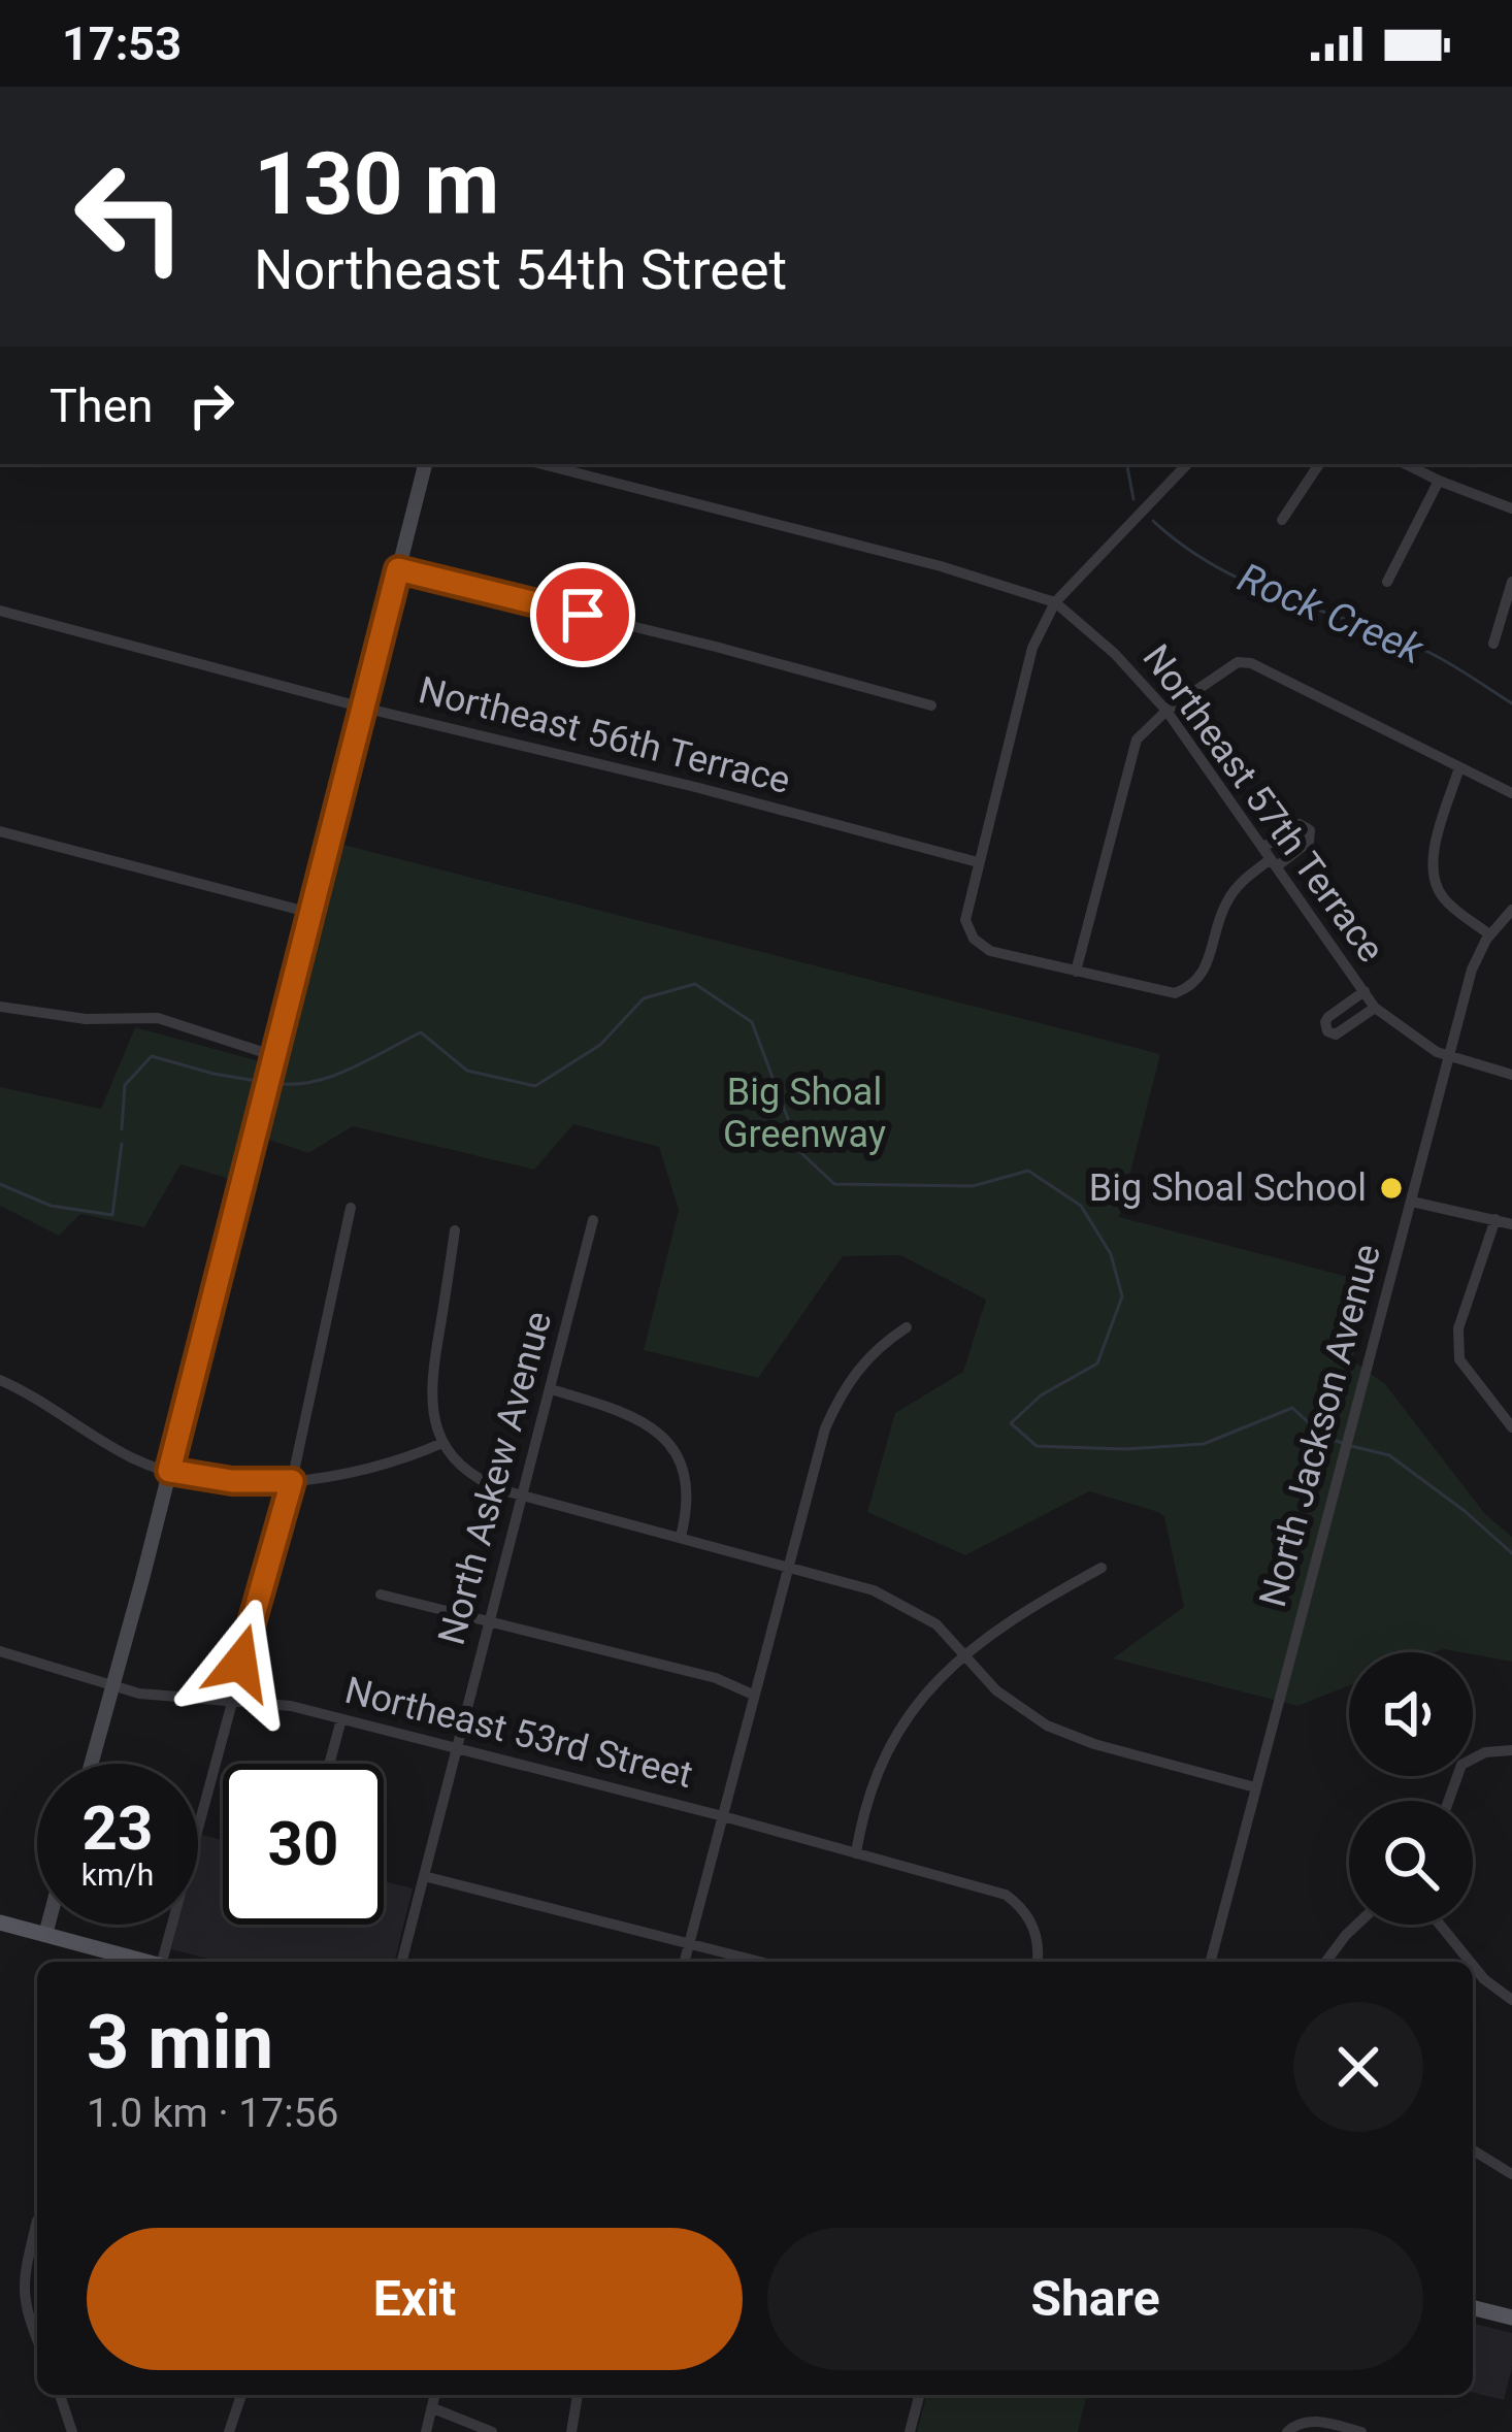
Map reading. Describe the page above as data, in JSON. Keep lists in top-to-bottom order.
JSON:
{
  "streets": {
    "street": [
      "Northeast 56th Terrace",
      "Northeast 57th Terrace",
      "North Jackson Avenue",
      "North Askew Avenue",
      "Northeast 53rd Street"
    ]
  },
  "crossings": [
    ["Northeast 57th Terrace", "North Jackson Avenue"],
    ["North Askew Avenue", "Northeast 53rd Street"]
  ],
  "water": ["Rock Creek"],
  "parks": ["Big Shoal Greenway"],
  "places": ["Big Shoal School"],
  "page": {
    "status": "17:53",
    "turn": ["130 m", "Northeast 54th Street"],
    "then": "Then",
    "speed": "23 km/h",
    "limit": "30",
    "heading": ["3 min", "1.0 km · 17:56"],
    "buttons": ["Exit", "Share"]
  }
}
